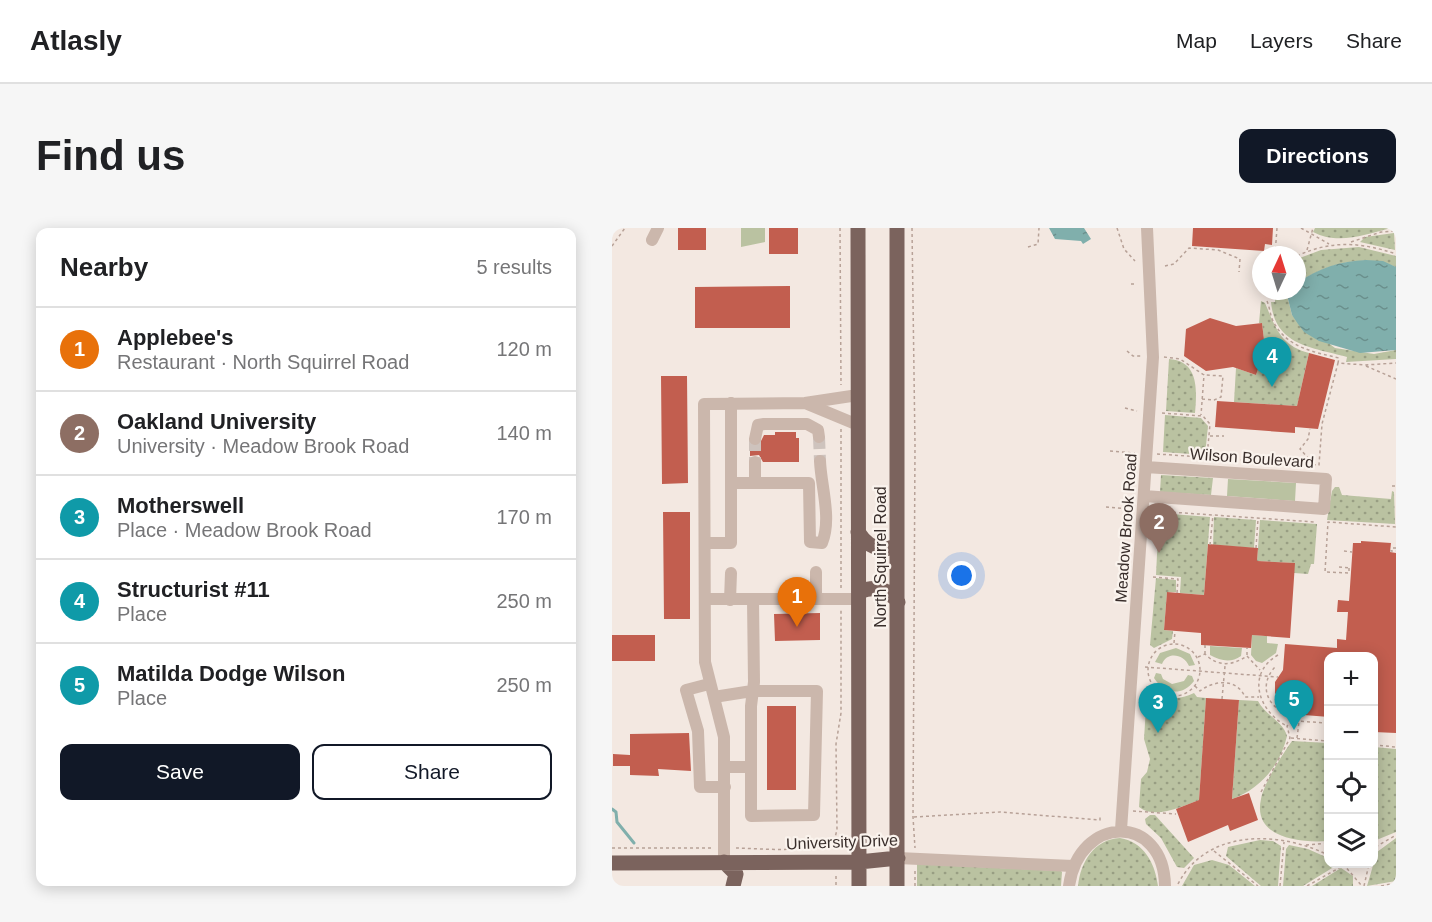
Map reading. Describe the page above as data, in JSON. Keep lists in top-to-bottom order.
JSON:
{
  "streets": {
    "main road": ["North Squirrel Road", "University Drive"],
    "street": ["Wilson Boulevard", "Meadow Brook Road"]
  },
  "crossings": [
    ["Wilson Boulevard", "Meadow Brook Road"],
    ["North Squirrel Road", "University Drive"]
  ],
  "north": "top",
  "page": {
    "header": "Atlasly",
    "nav": ["Map", "Layers", "Share"],
    "buttons": [
      "Directions",
      ["Save", "Share"]
    ],
    "title": "Find us",
    "heading": ["Nearby", "5 results"],
    "list": [
      {
        "mark": "1",
        "name": "Applebee's",
        "note": "Restaurant · North Squirrel Road",
        "value": "120 m"
      },
      {
        "mark": "2",
        "name": "Oakland University",
        "note": "University · Meadow Brook Road",
        "value": "140 m"
      },
      {
        "mark": "3",
        "name": "Motherswell",
        "note": "Place · Meadow Brook Road",
        "value": "170 m"
      },
      {
        "mark": "4",
        "name": "Structurist #11",
        "note": "Place",
        "value": "250 m"
      },
      {
        "mark": "5",
        "name": "Matilda Dodge Wilson",
        "note": "Place",
        "value": "250 m"
      }
    ],
    "pins": [
      "4",
      "2",
      "1",
      "5",
      "3"
    ],
    "map_buttons": ["+", "−"]
  }
}
